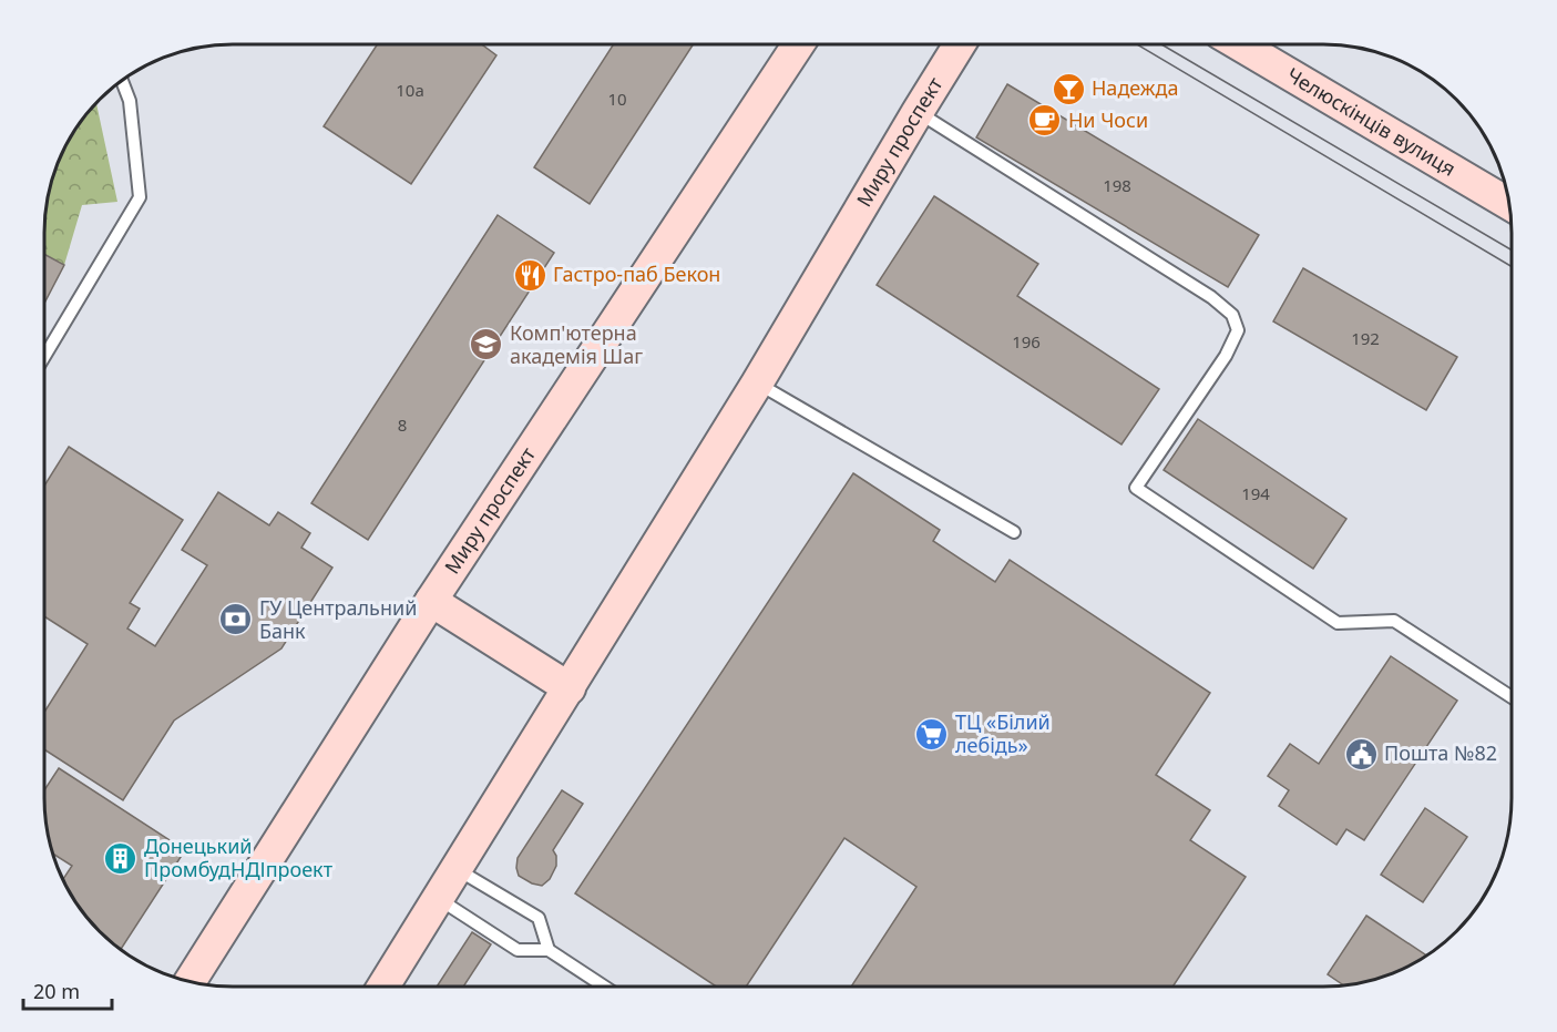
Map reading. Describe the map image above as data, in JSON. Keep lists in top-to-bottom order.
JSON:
{
  "streets": {
    "main road": ["Челюскінців вулиця", "Миру проспект"]
  },
  "places": {
    "bar": ["Надежда"],
    "cafe": ["Ни Чоси"],
    "restaurant": ["Гастро-паб Бекон"],
    "school or university": ["Комп'ютерна академія Шаг"],
    "bank": ["ГУ Центральний Банк"],
    "supermarket": ["ТЦ «Білий лебідь»"],
    "public building": ["Пошта №82"],
    "building": ["Донецький ПромбудНДІпроект"]
  },
  "house_numbers": [
    "10а",
    "10",
    "198",
    "192",
    "196",
    "8",
    "194"
  ],
  "scale_bar": "20 m"
}
